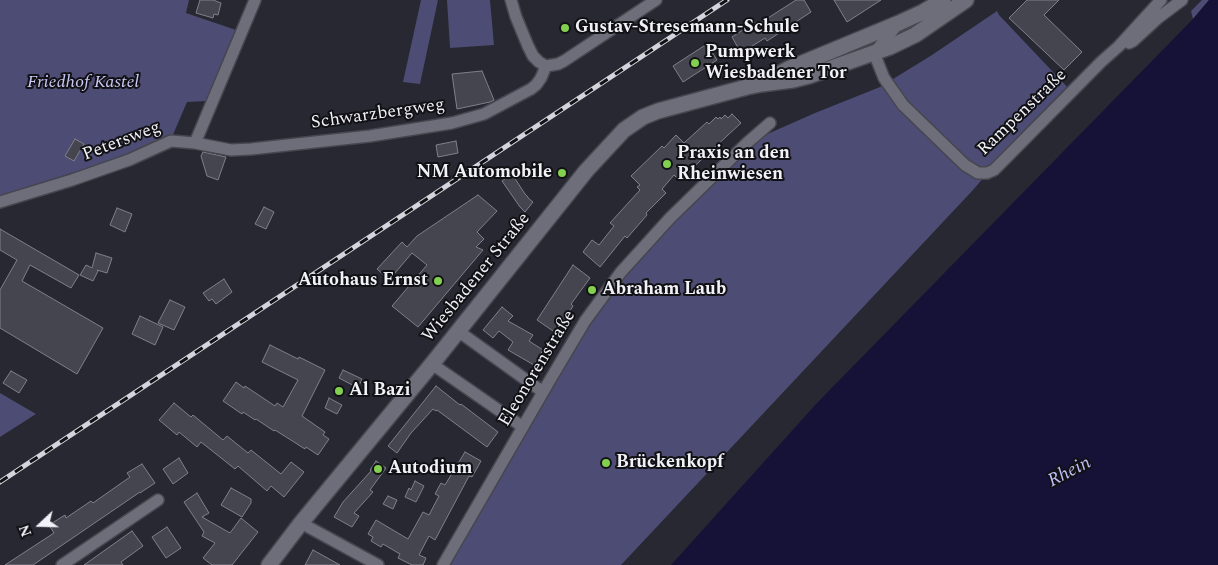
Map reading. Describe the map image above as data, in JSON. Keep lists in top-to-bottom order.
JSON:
{
  "streets": {
    "main road": ["Wiesbadener Straße"],
    "street": [
      "Rampenstraße",
      "Schwarzbergweg",
      "Petersweg",
      "Eleonorenstraße"
    ]
  },
  "crossings": [
    ["Schwarzbergweg", "Petersweg"]
  ],
  "water": ["Rhein"],
  "parks": ["Friedhof Kastel"],
  "places": [
    "Gustav-Stresemann-Schule",
    "Pumpwerk Wiesbadener Tor",
    "Praxis an den Rheinwiesen",
    "NM Automobile",
    "Autohaus Ernst",
    "Abraham Laub",
    "Al Bazi",
    "Brückenkopf",
    "Autodium"
  ],
  "north": "left"
}
